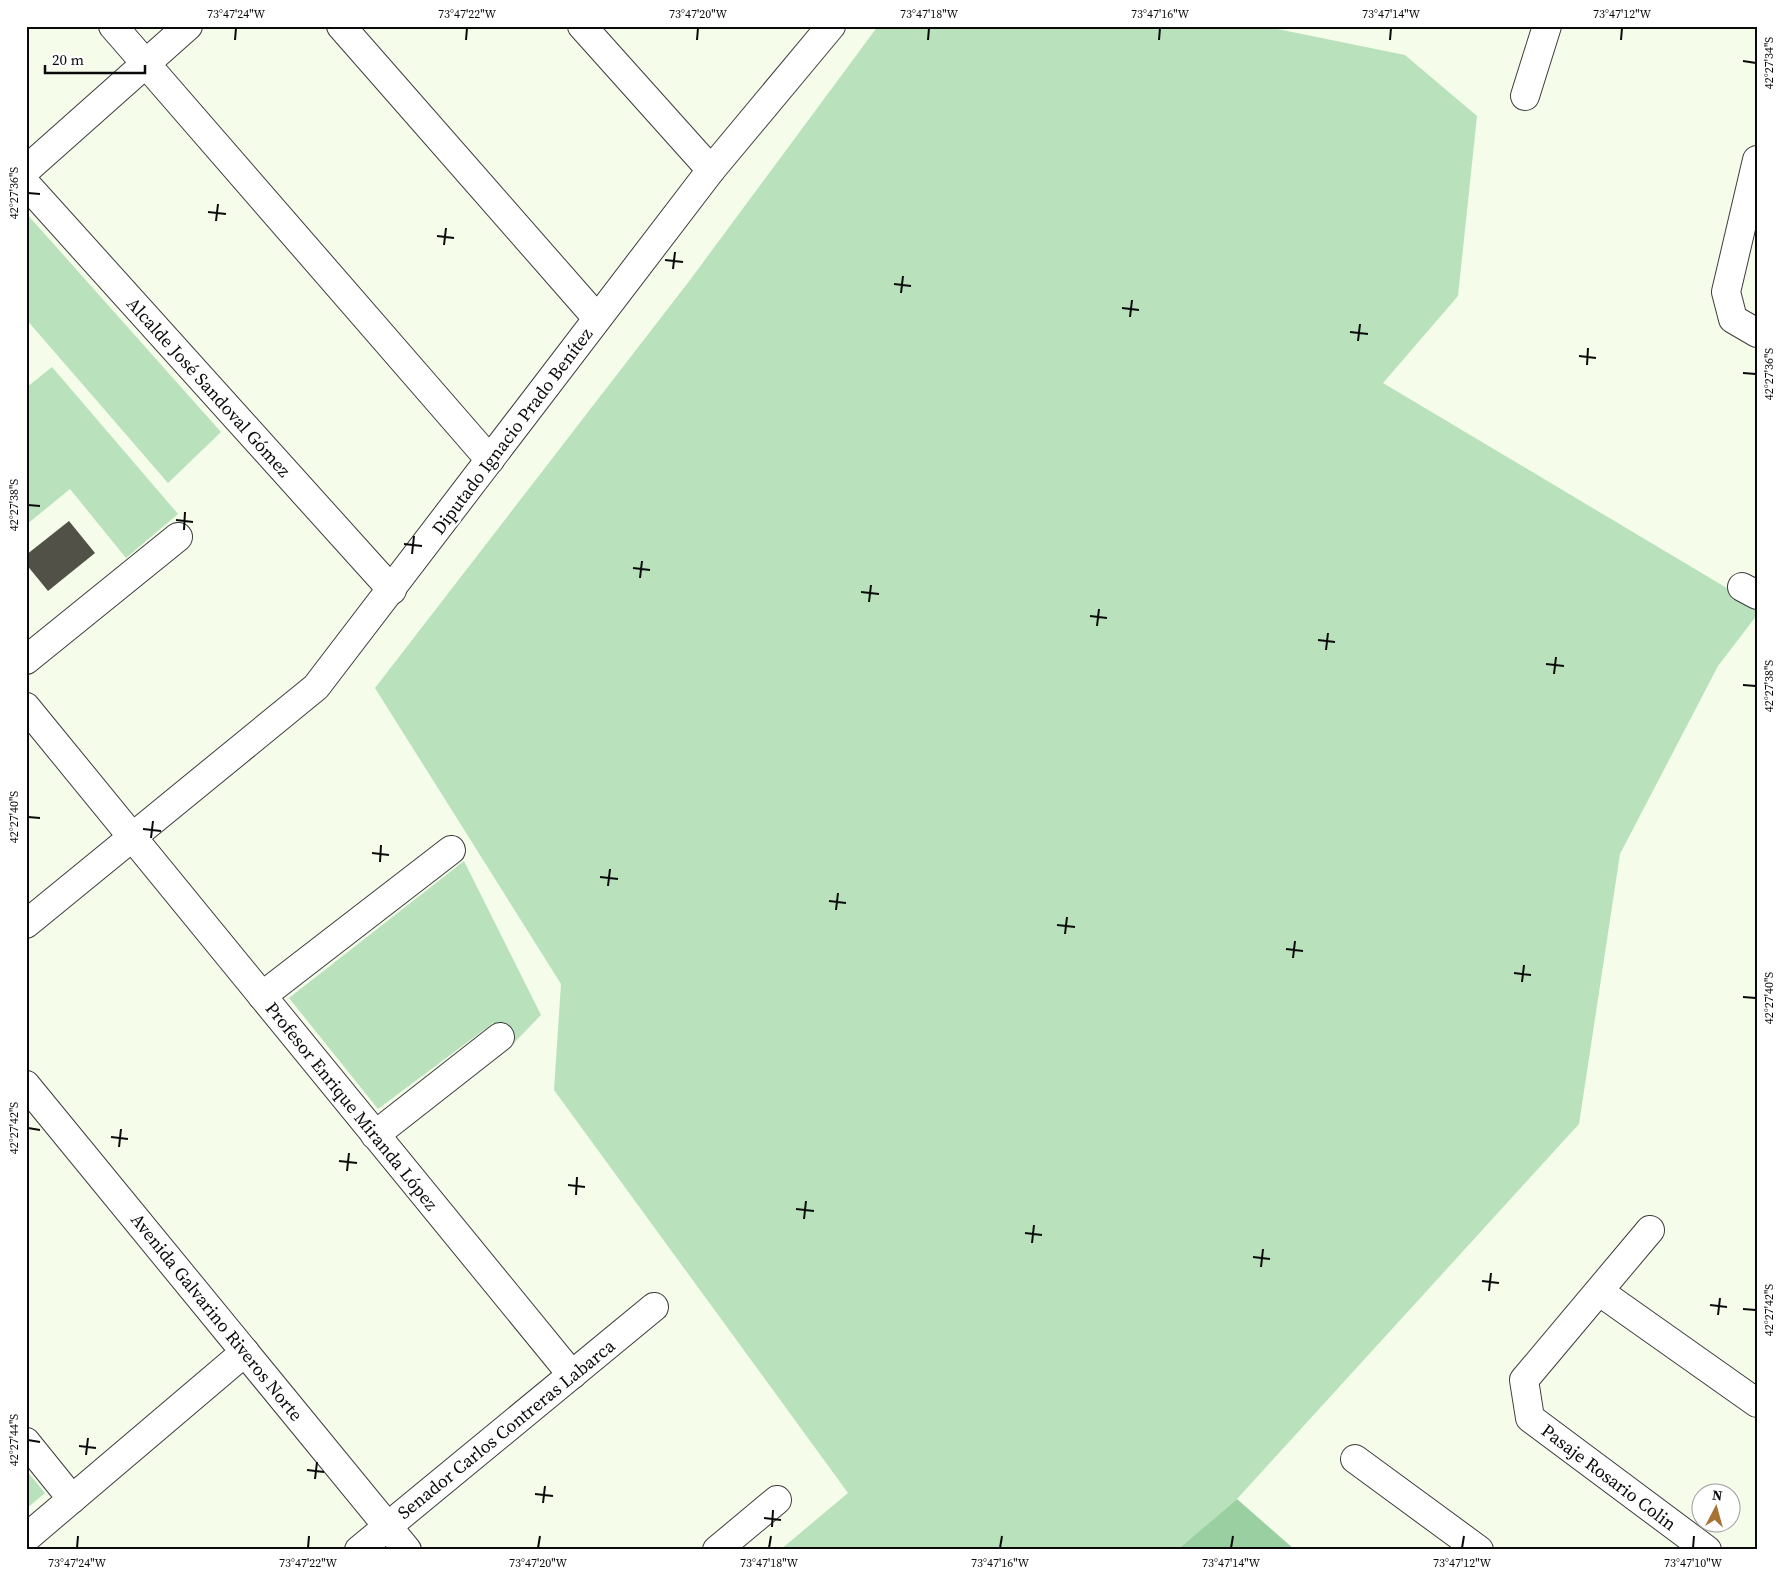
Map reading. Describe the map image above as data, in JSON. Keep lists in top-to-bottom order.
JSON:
{
  "streets": {
    "street": [
      "Alcalde José Sandoval Gómez",
      "Diputado Ignacio Prado Benítez",
      "Profesor Enrique Miranda López",
      "Avenida Galvarino Riveros Norte",
      "Senador Carlos Contreras Labarca",
      "Pasaje Rosario Colin"
    ]
  },
  "crossings": [
    ["Alcalde José Sandoval Gómez", "Diputado Ignacio Prado Benítez"],
    ["Diputado Ignacio Prado Benítez", "Profesor Enrique Miranda López"],
    ["Profesor Enrique Miranda López", "Senador Carlos Contreras Labarca"],
    ["Avenida Galvarino Riveros Norte", "Senador Carlos Contreras Labarca"]
  ],
  "scale_bar": "20 m",
  "north": "top",
  "coordinates": [
    "73°47'24\"W",
    "73°47'22\"W",
    "73°47'20\"W",
    "73°47'18\"W",
    "73°47'16\"W",
    "73°47'14\"W",
    "73°47'12\"W",
    "42°27'34\"S",
    "42°27'36\"S",
    "42°27'38\"S",
    "42°27'40\"S",
    "42°27'42\"S",
    "42°27'44\"S",
    "73°47'10\"W"
  ]
}
